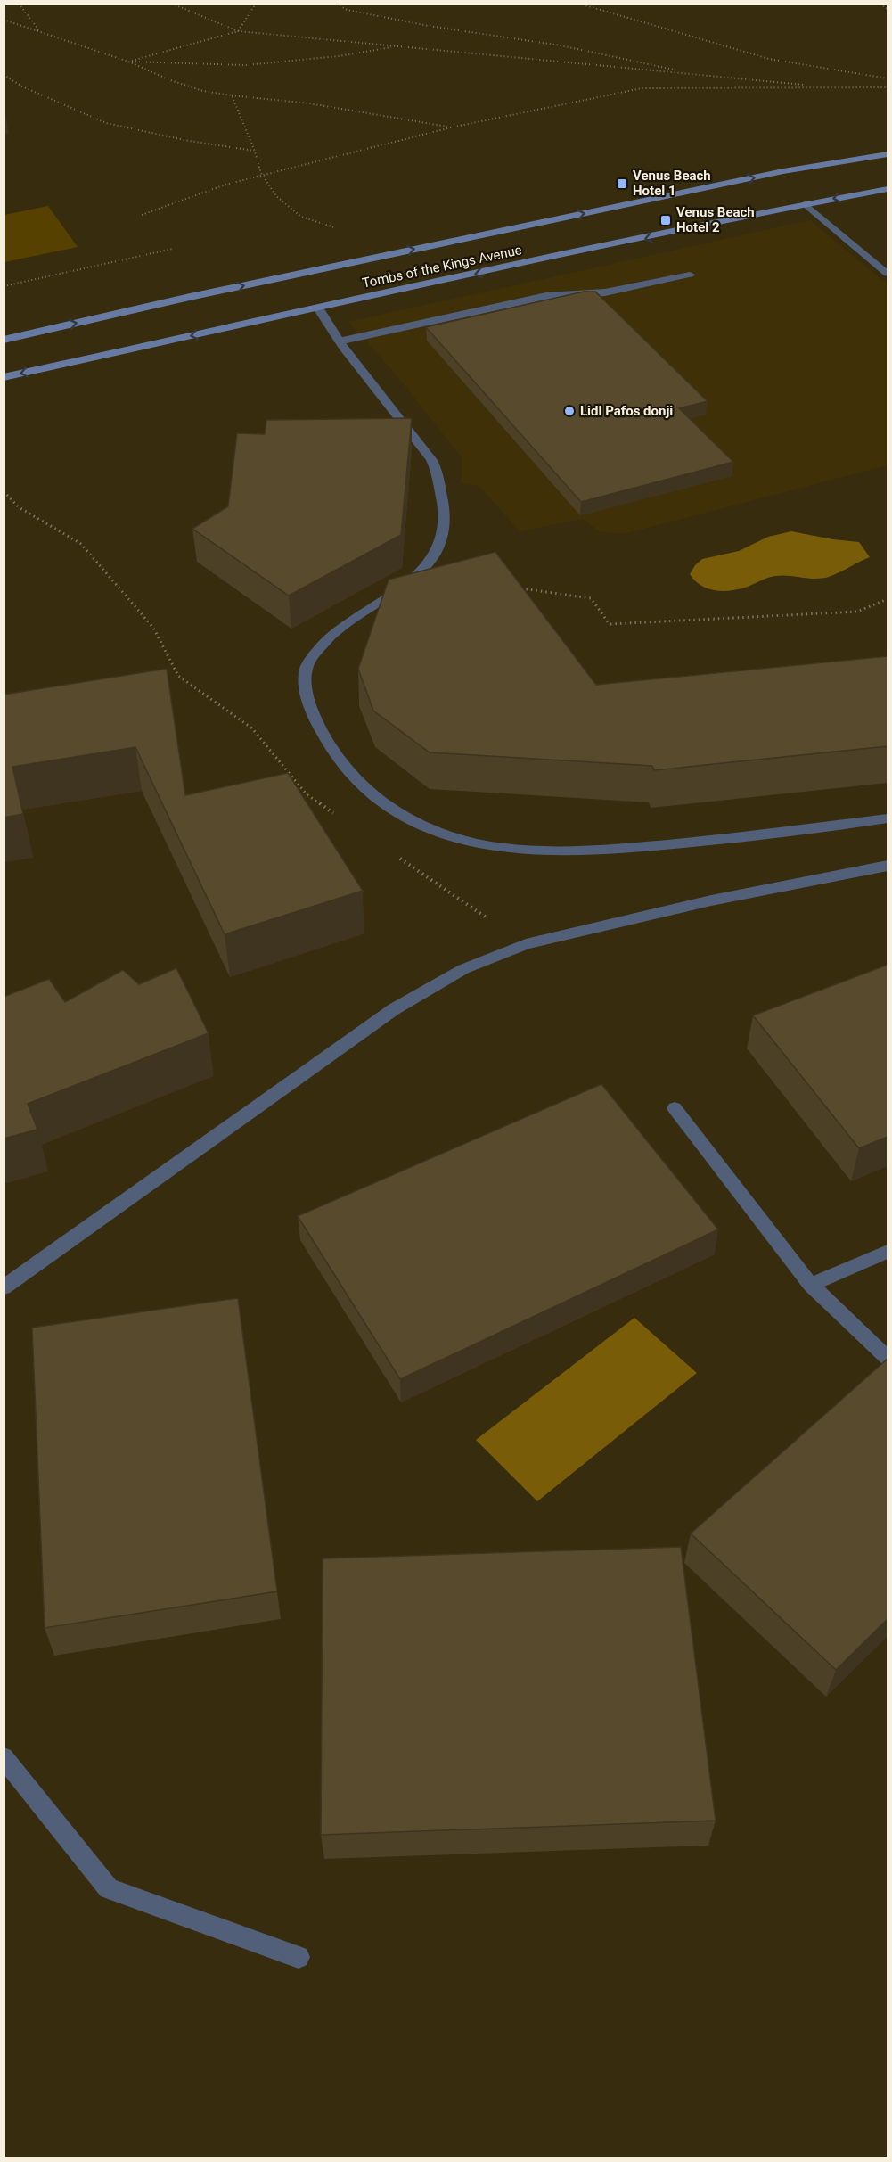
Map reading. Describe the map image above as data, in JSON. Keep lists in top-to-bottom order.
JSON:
{
  "streets": {
    "main road": ["Tombs of the Kings Avenue"]
  },
  "places": {
    "transit": ["Venus Beach Hotel 1", "Venus Beach Hotel 2"],
    "other": ["Lidl Pafos donji"]
  }
}
